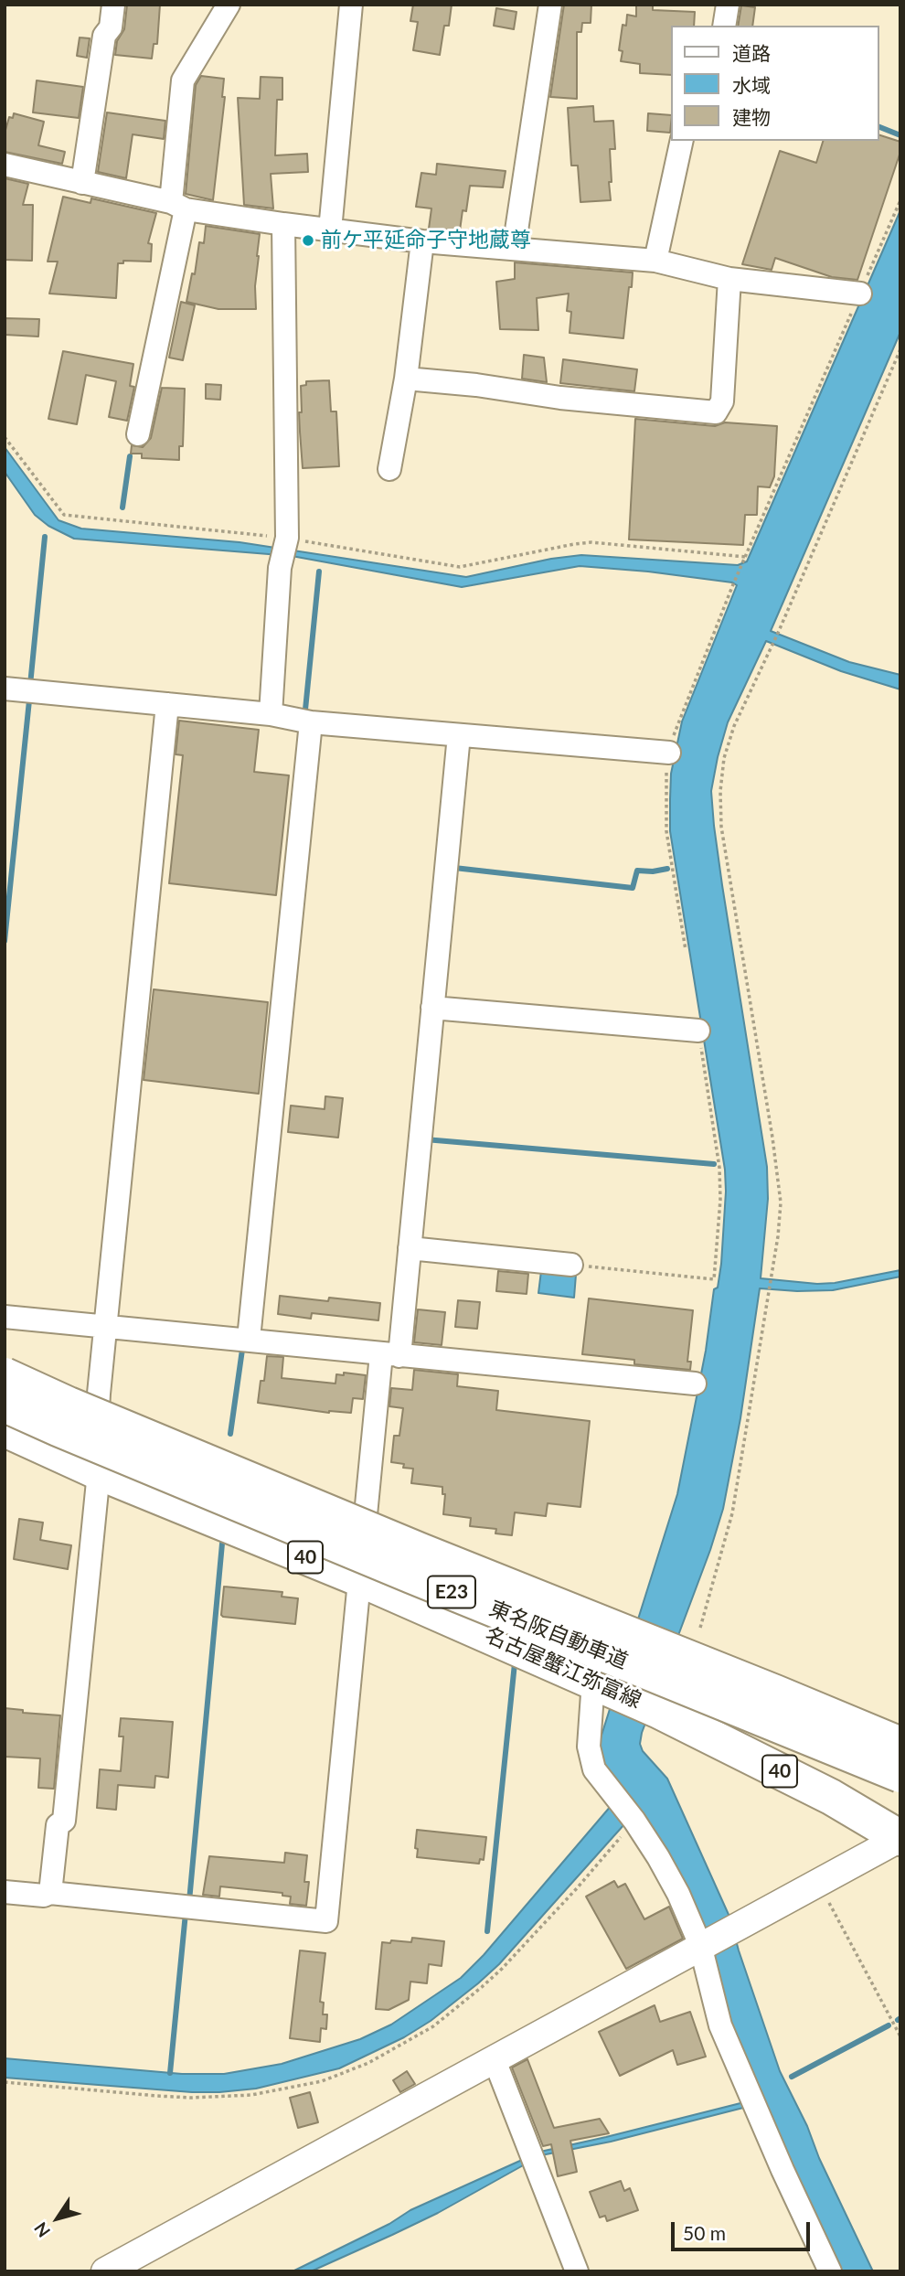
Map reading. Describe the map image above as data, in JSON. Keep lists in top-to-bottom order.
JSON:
{
  "streets": {
    "main road": [
      "40",
      "E23",
      "東名阪自動車道",
      "名古屋蟹江弥富線"
    ]
  },
  "places": ["前ケ平延命子守地蔵尊"],
  "legend": ["道路", "水域", "建物"],
  "scale_bar": "50 m",
  "north": "bottom left"
}
